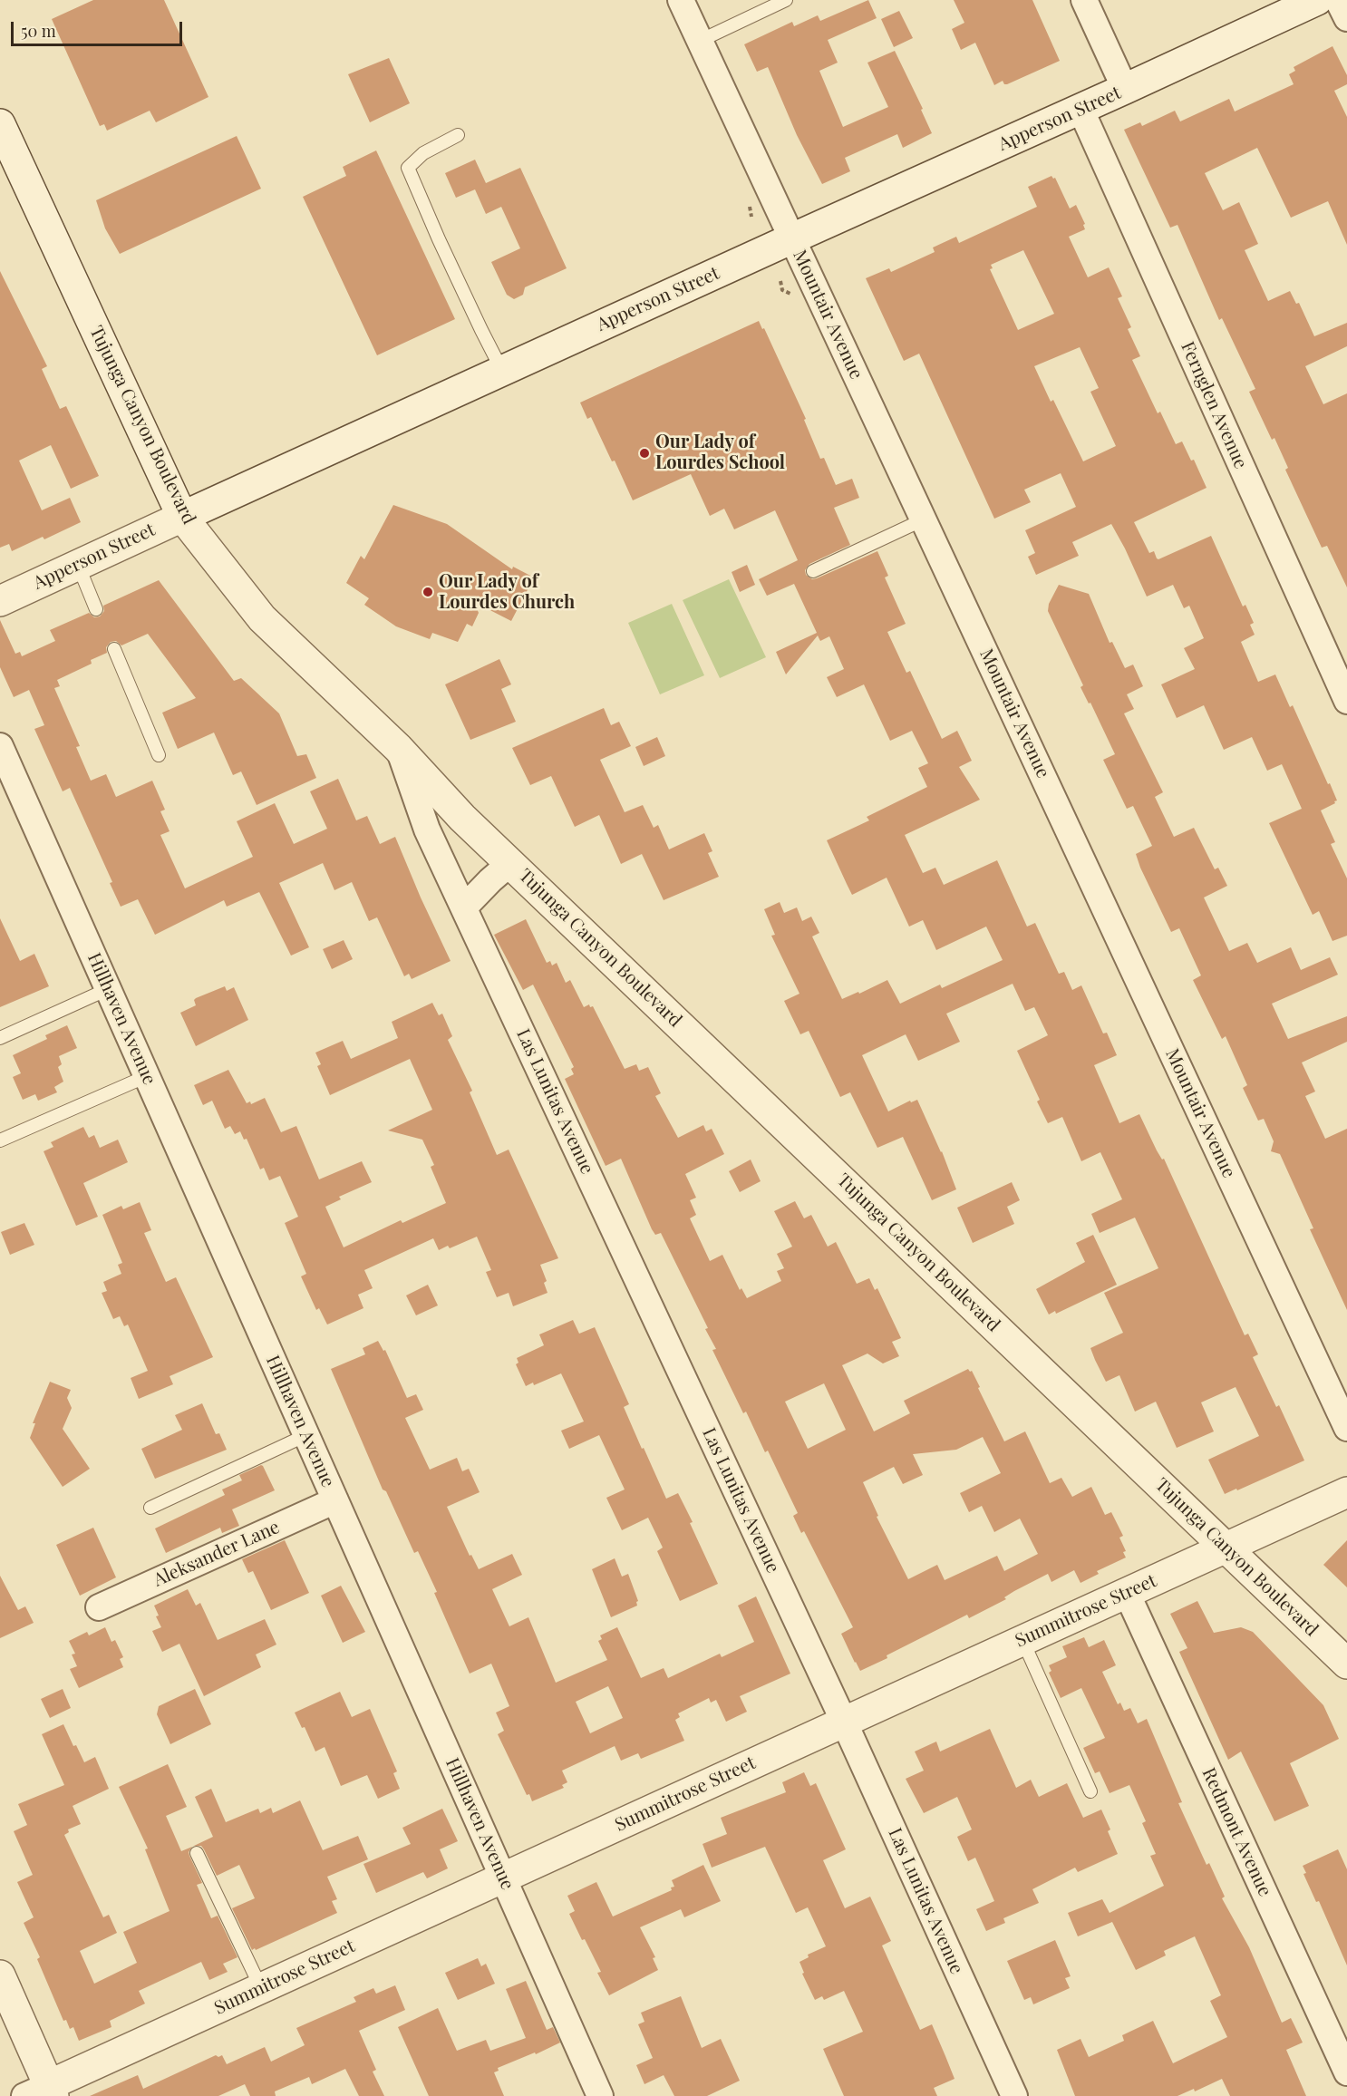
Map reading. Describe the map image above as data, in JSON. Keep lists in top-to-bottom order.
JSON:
{
  "streets": {
    "street": [
      "Apperson Street",
      "Mountair Avenue",
      "Fernglen Avenue",
      "Tujunga Canyon Boulevard",
      "Hillhaven Avenue",
      "Las Lunitas Avenue",
      "Aleksander Lane",
      "Summitrose Street",
      "Redmont Avenue"
    ]
  },
  "crossings": [
    ["Apperson Street", "Mountair Avenue"],
    ["Apperson Street", "Fernglen Avenue"],
    ["Apperson Street", "Tujunga Canyon Boulevard"],
    ["Tujunga Canyon Boulevard", "Las Lunitas Avenue"],
    ["Tujunga Canyon Boulevard", "Summitrose Street"],
    ["Hillhaven Avenue", "Aleksander Lane"],
    ["Hillhaven Avenue", "Summitrose Street"],
    ["Las Lunitas Avenue", "Summitrose Street"],
    ["Summitrose Street", "Redmont Avenue"]
  ],
  "places": ["Our Lady of Lourdes School", "Our Lady of Lourdes Church"],
  "scale_bar": "50 m"
}
